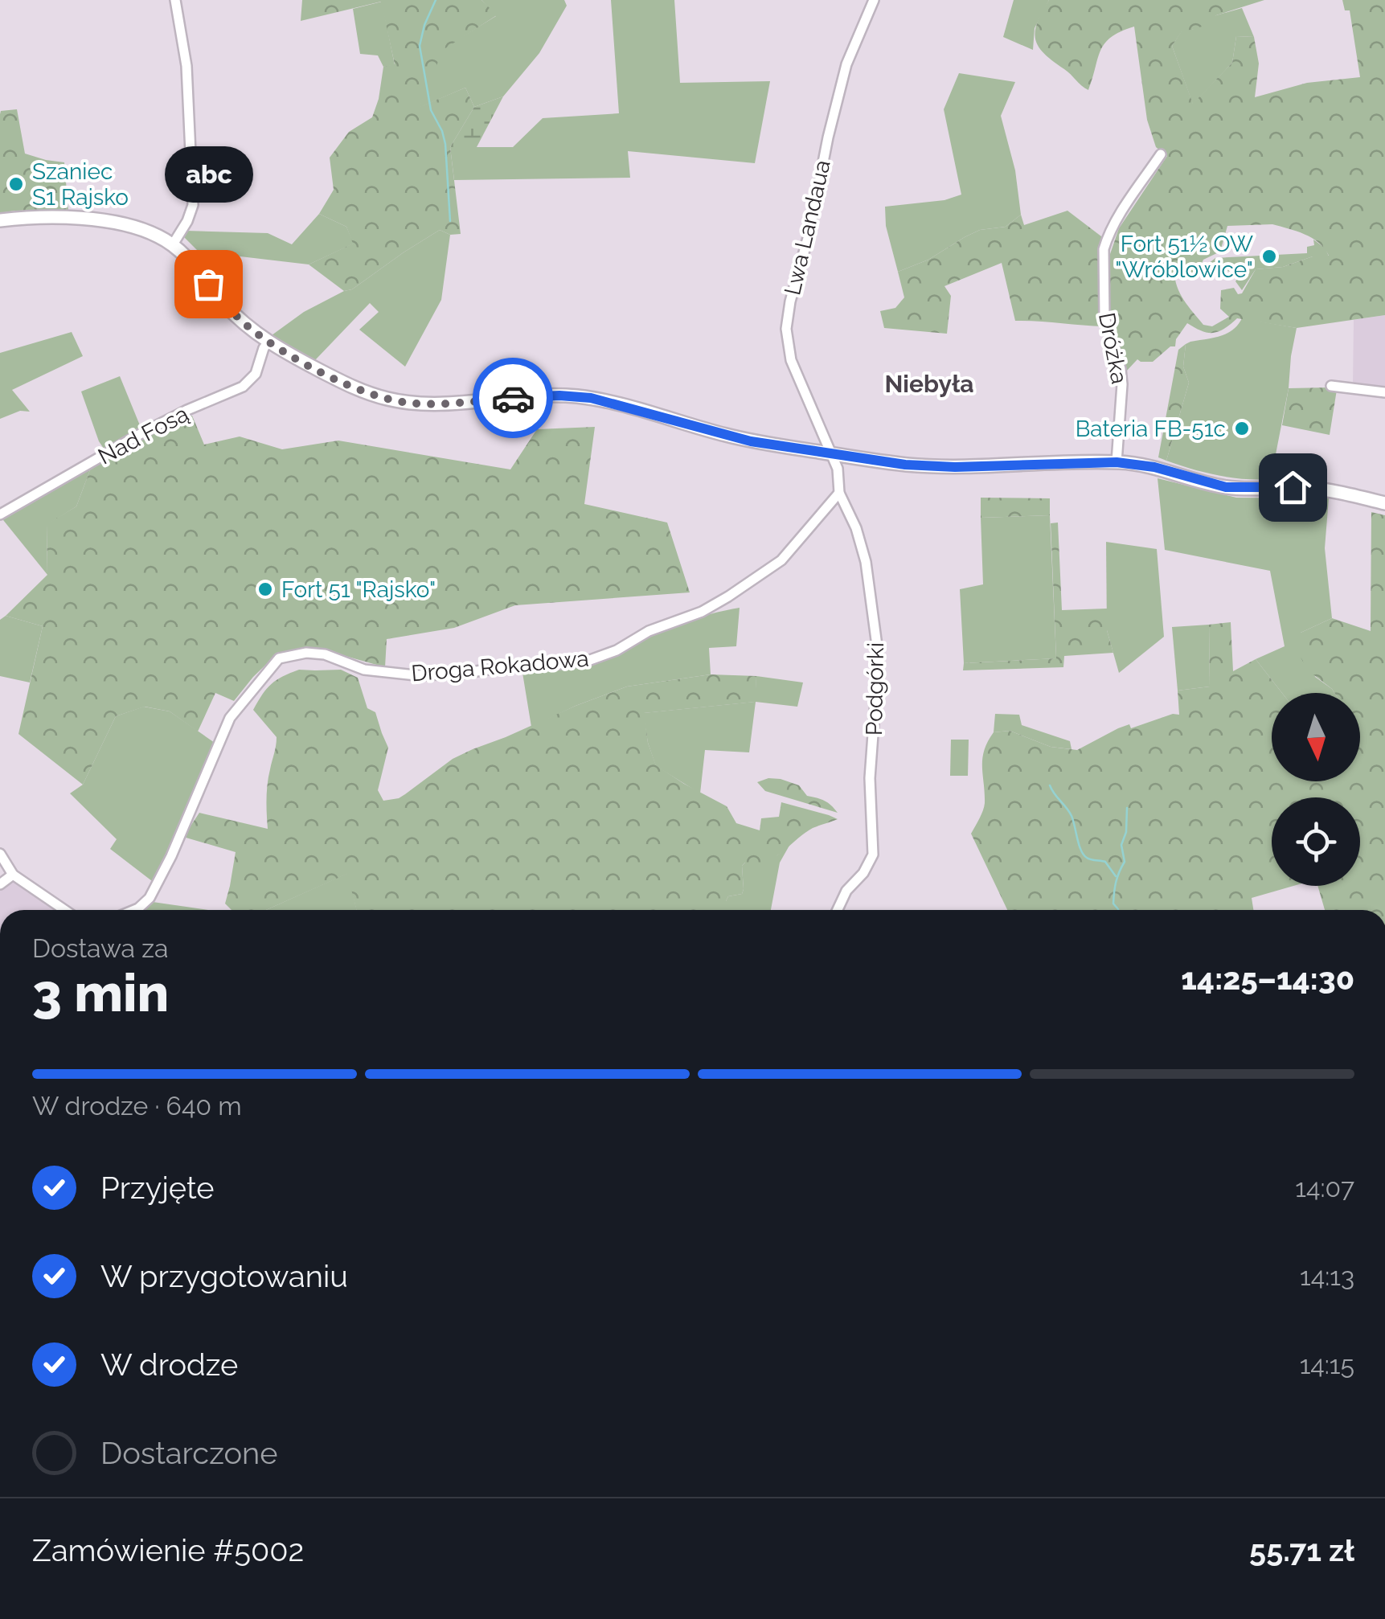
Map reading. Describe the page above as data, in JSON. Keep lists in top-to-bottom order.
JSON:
{
  "streets": {
    "street": [
      "Lwa Landaua",
      "Dróżka",
      "Nad Fosą",
      "Droga Rokadowa",
      "Podgórki"
    ]
  },
  "crossings": [
    ["Lwa Landaua", "Podgórki"],
    ["Droga Rokadowa", "Podgórki"]
  ],
  "districts": ["Niebyła"],
  "places": [
    "Szaniec S1 Rajsko",
    "Fort 51½ OW \"Wróblowice\"",
    "abc",
    "Bateria FB-51c",
    "Fort 51 \"Rajsko\""
  ],
  "north": "bottom",
  "page": {
    "bubble": "abc",
    "heading": ["3 min", "Dostawa za", "14:25–14:30"],
    "panel": ["Zamówienie #5002", "55.71 zł"],
    "bar": "W drodze · 640 m",
    "list": [
      ["Przyjęte", "14:07"],
      ["W przygotowaniu", "14:13"],
      ["W drodze", "14:15"],
      "Dostarczone"
    ]
  }
}
